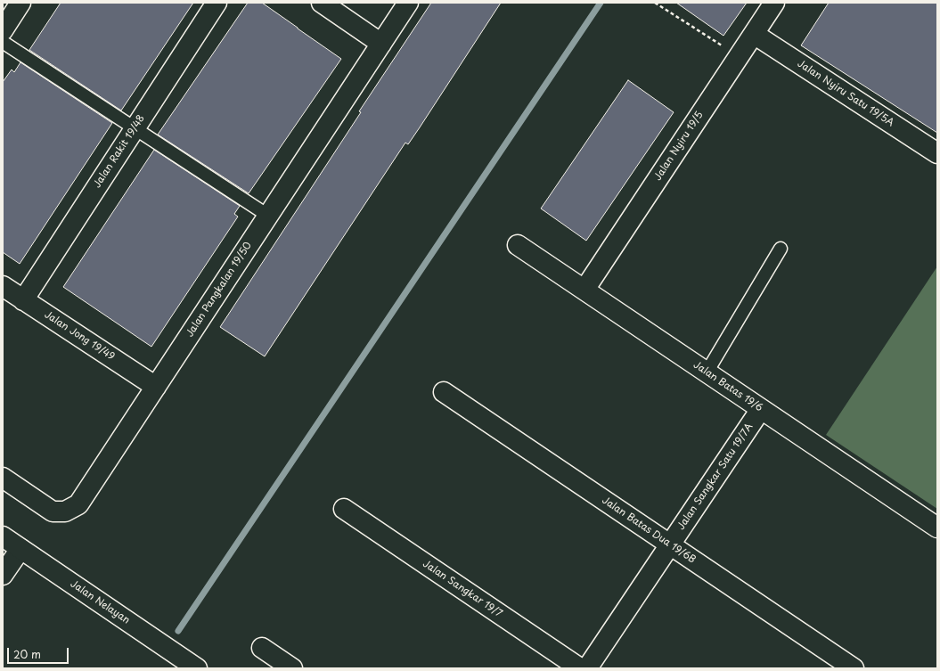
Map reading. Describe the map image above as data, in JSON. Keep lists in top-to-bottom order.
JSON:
{
  "streets": {
    "street": [
      "Jalan Nyiru Satu 19/5A",
      "Jalan Nyiru 19/5",
      "Jalan Rakit 19/48",
      "Jalan Pangkalan 19/50",
      "Jalan Jong 19/49",
      "Jalan Batas 19/6",
      "Jalan Sangkar Satu 19/7A",
      "Jalan Batas Dua 19/6B",
      "Jalan Sangkar 19/7",
      "Jalan Nelayan"
    ]
  },
  "crossings": [
    ["Jalan Nyiru Satu 19/5A", "Jalan Nyiru 19/5"],
    ["Jalan Nyiru 19/5", "Jalan Batas 19/6"],
    ["Jalan Rakit 19/48", "Jalan Jong 19/49"],
    ["Jalan Pangkalan 19/50", "Jalan Jong 19/49"],
    ["Jalan Batas 19/6", "Jalan Sangkar Satu 19/7A"],
    ["Jalan Sangkar Satu 19/7A", "Jalan Batas Dua 19/6B"]
  ],
  "scale_bar": "20 m"
}
